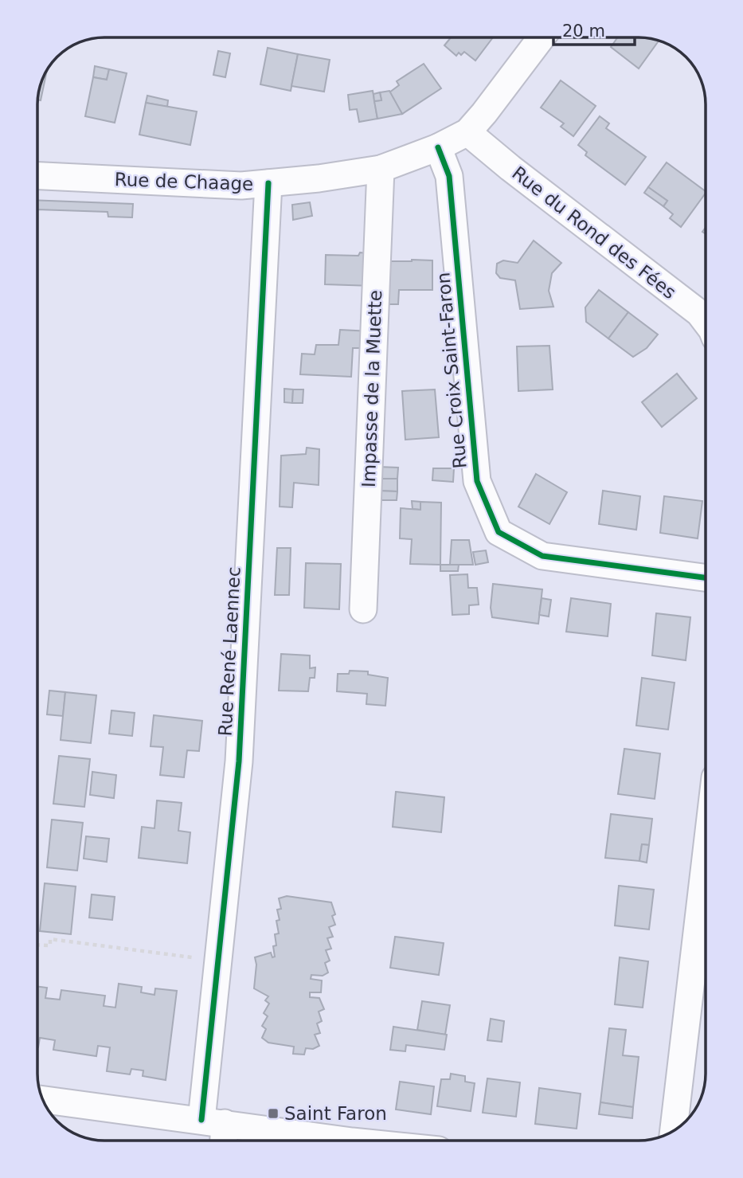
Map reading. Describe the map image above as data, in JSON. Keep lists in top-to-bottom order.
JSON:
{
  "streets": {
    "street": [
      "Rue de Chaage",
      "Rue du Rond des Fées",
      "Rue Croix Saint-Faron",
      "Impasse de la Muette",
      "Rue René Laennec"
    ]
  },
  "crossings": [
    ["Rue de Chaage", "Rue du Rond des Fées"],
    ["Rue de Chaage", "Rue Croix Saint-Faron"],
    ["Rue de Chaage", "Impasse de la Muette"],
    ["Rue de Chaage", "Rue René Laennec"]
  ],
  "places": {
    "transit": ["Saint Faron"]
  },
  "scale_bar": "20 m"
}
